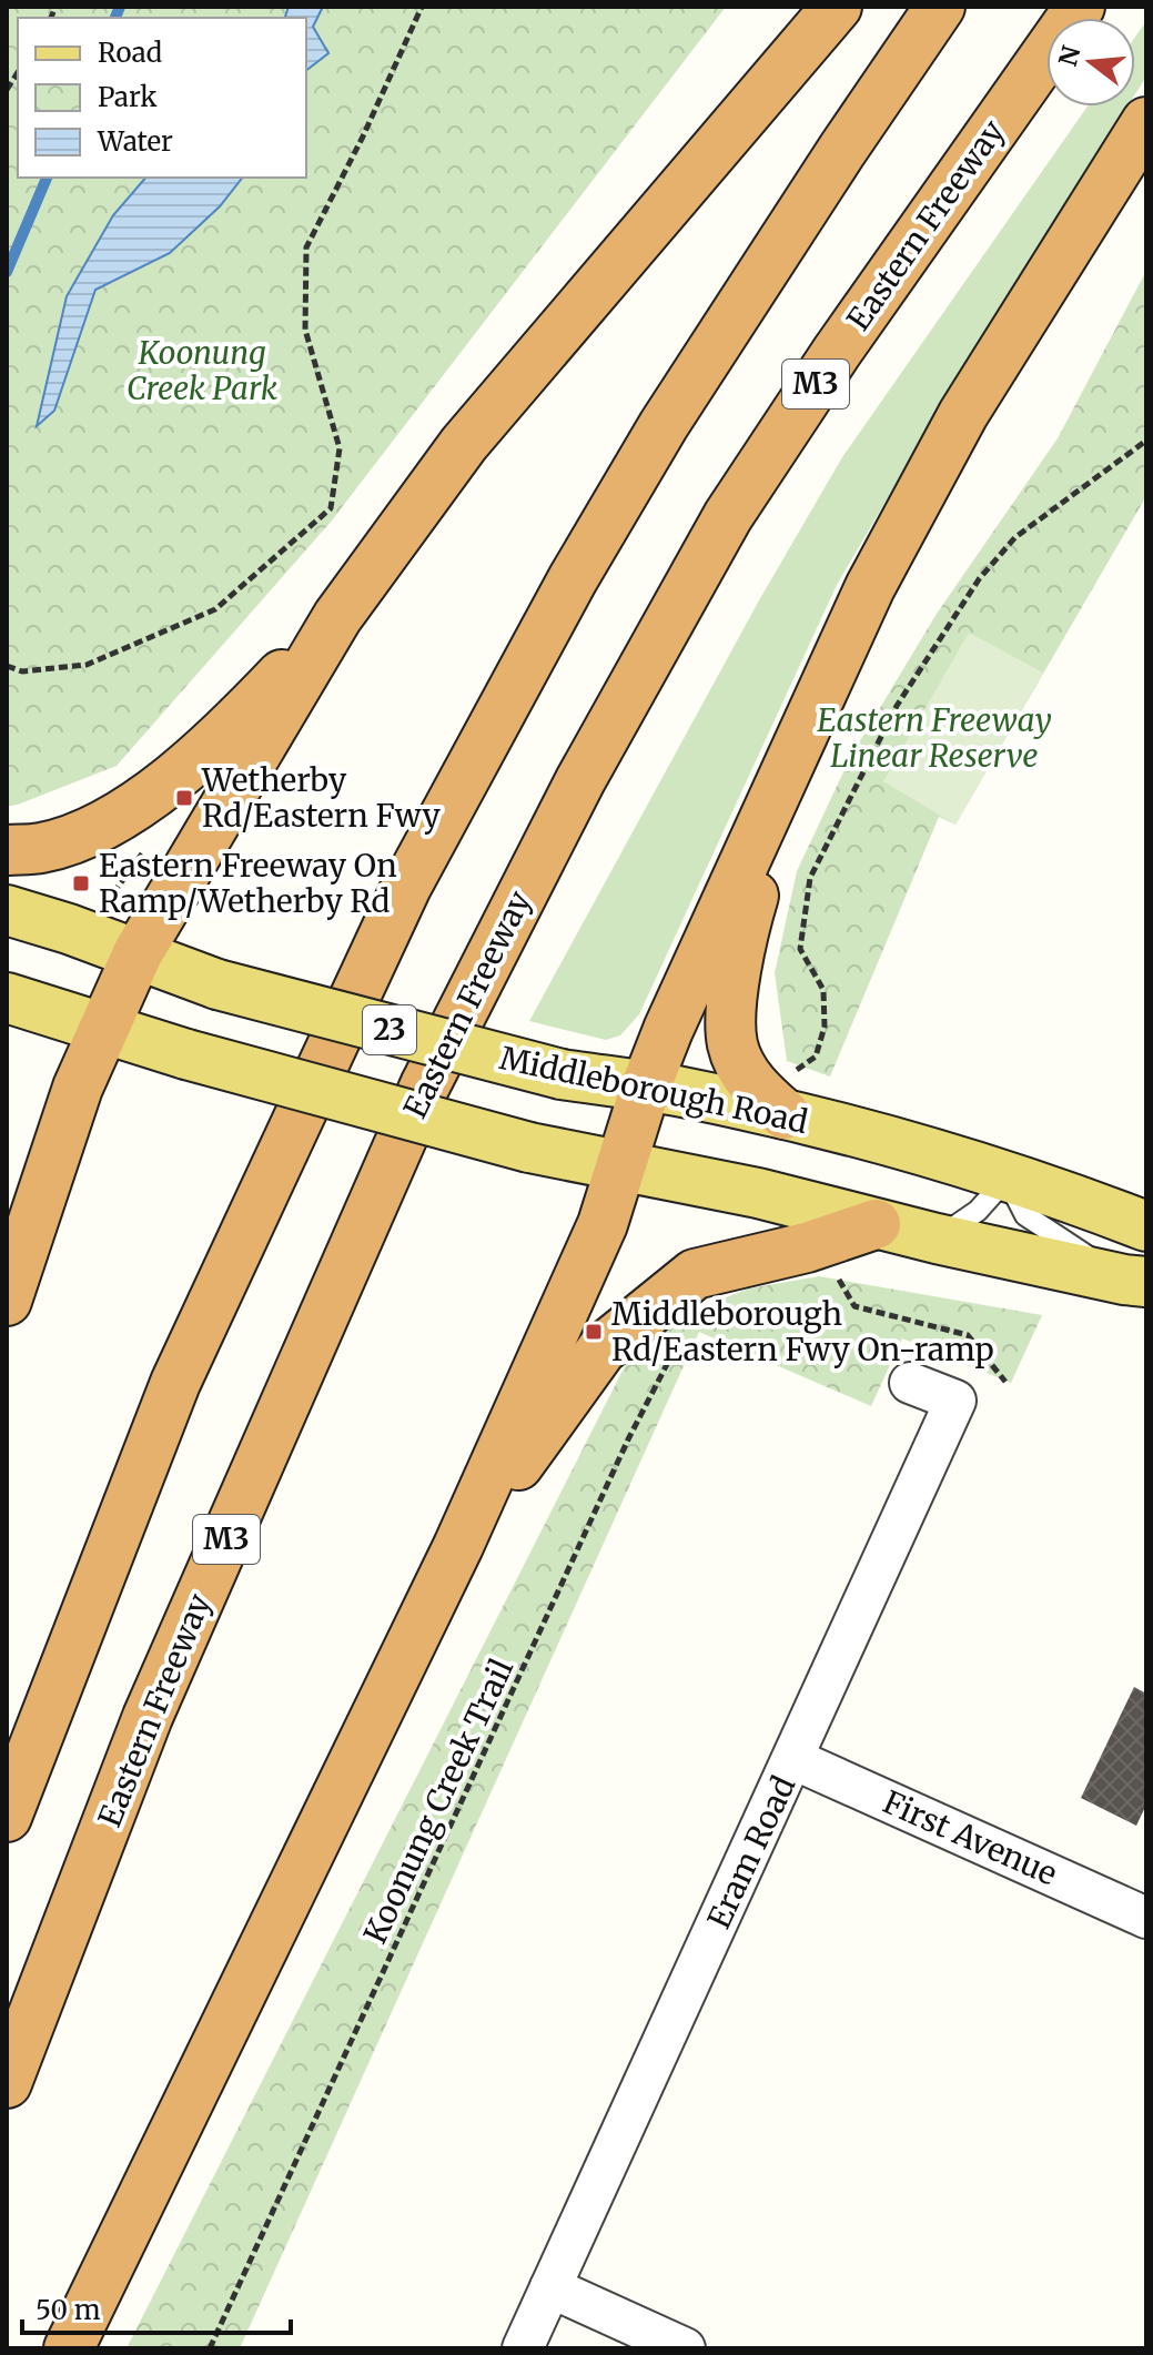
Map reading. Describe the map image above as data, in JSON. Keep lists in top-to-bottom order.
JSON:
{
  "streets": {
    "highway": ["Eastern Freeway", "M3"],
    "main road": ["23", "Middleborough Road"],
    "street": ["First Avenue", "Eram Road"],
    "path": ["Koonung Creek Trail"]
  },
  "crossings": [
    ["First Avenue", "Eram Road"]
  ],
  "parks": ["Koonung Creek Park", "Eastern Freeway Linear Reserve"],
  "places": {
    "transit": ["Wetherby Rd/Eastern Fwy", "Eastern Freeway On Ramp/Wetherby Rd", "Middleborough Rd/Eastern Fwy On-ramp"]
  },
  "legend": ["Road", "Park", "Water"],
  "scale_bar": "50 m",
  "north": "left"
}
